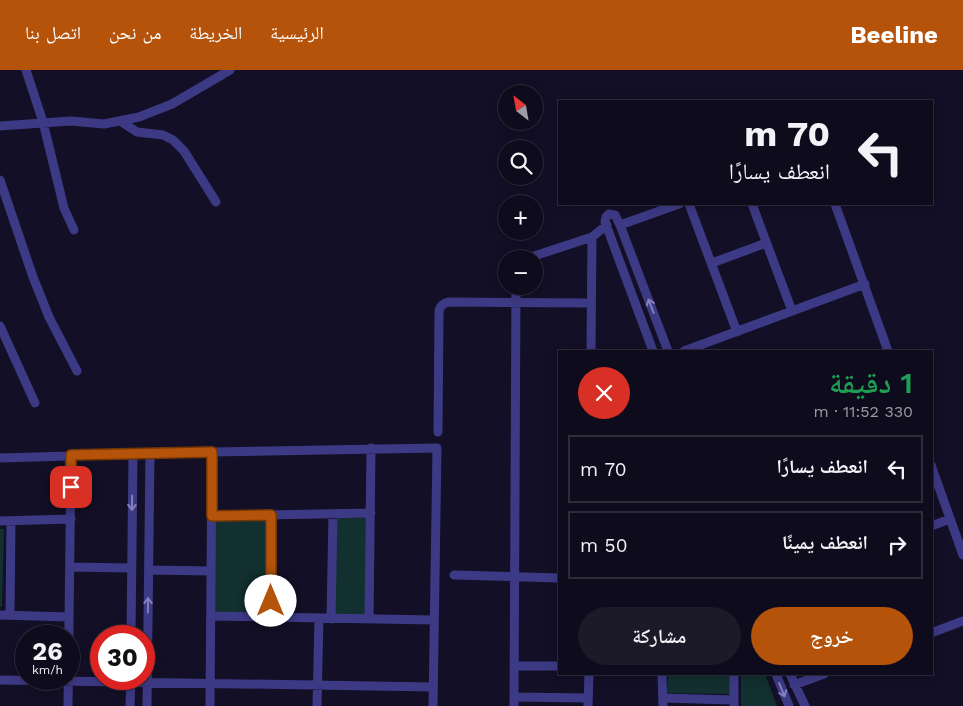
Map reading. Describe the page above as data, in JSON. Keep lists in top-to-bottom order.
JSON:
{
  "north": "top left",
  "page": {
    "header": "Beeline",
    "nav": [
      "الرئيسية",
      "الخريطة",
      "من نحن",
      "اتصل بنا"
    ],
    "map_buttons": ["+", "−"],
    "turn": ["70 m", "انعطف يسارًا"],
    "heading": ["1 دقيقة", "330 m · 11:52"],
    "list": [
      {
        "name": "انعطف يسارًا",
        "value": "70 m"
      },
      {
        "name": "انعطف يمينًا",
        "value": "50 m"
      }
    ],
    "buttons": ["خروج", "مشاركة"],
    "speed": "26 km/h",
    "limit": "30"
  }
}
